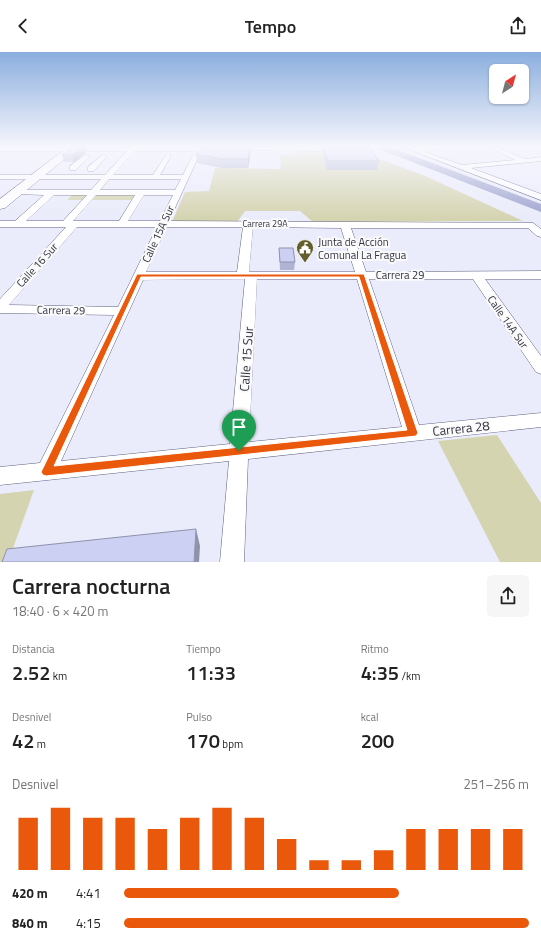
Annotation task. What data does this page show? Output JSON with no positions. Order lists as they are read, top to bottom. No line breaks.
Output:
{"streets":{"street":["Carrera 29A","Calle 15A Sur","Calle 16 Sur","Carrera 29","Calle 14A Sur","Calle 15 Sur","Carrera 28"]},"crossings":[["Carrera 29A","Calle 15A Sur"],["Carrera 29A","Calle 16 Sur"],["Carrera 29A","Calle 15 Sur"],["Calle 15A Sur","Carrera 29"],["Calle 15A Sur","Carrera 28"],["Calle 16 Sur","Carrera 29"],["Carrera 29","Calle 14A Sur"],["Carrera 29","Calle 15 Sur"],["Calle 15 Sur","Carrera 28"]],"places":{"public building":["Junta de Acción Comunal La Fragua"]},"north":"top right","page":{"header":"Tempo","heading":["Carrera nocturna","18:40 · 6 × 420 m"],"stats":[["Distancia","2.52 km"],["Tiempo","11:33"],["Ritmo","4:35 /km"],["Desnivel","42 m"],["Pulso","170 bpm"],["kcal","200"]],"chart":["Desnivel","251–256 m"],"list":[{"name":"420 m","note":"4:41"},{"name":"840 m","note":"4:15"}]}}
